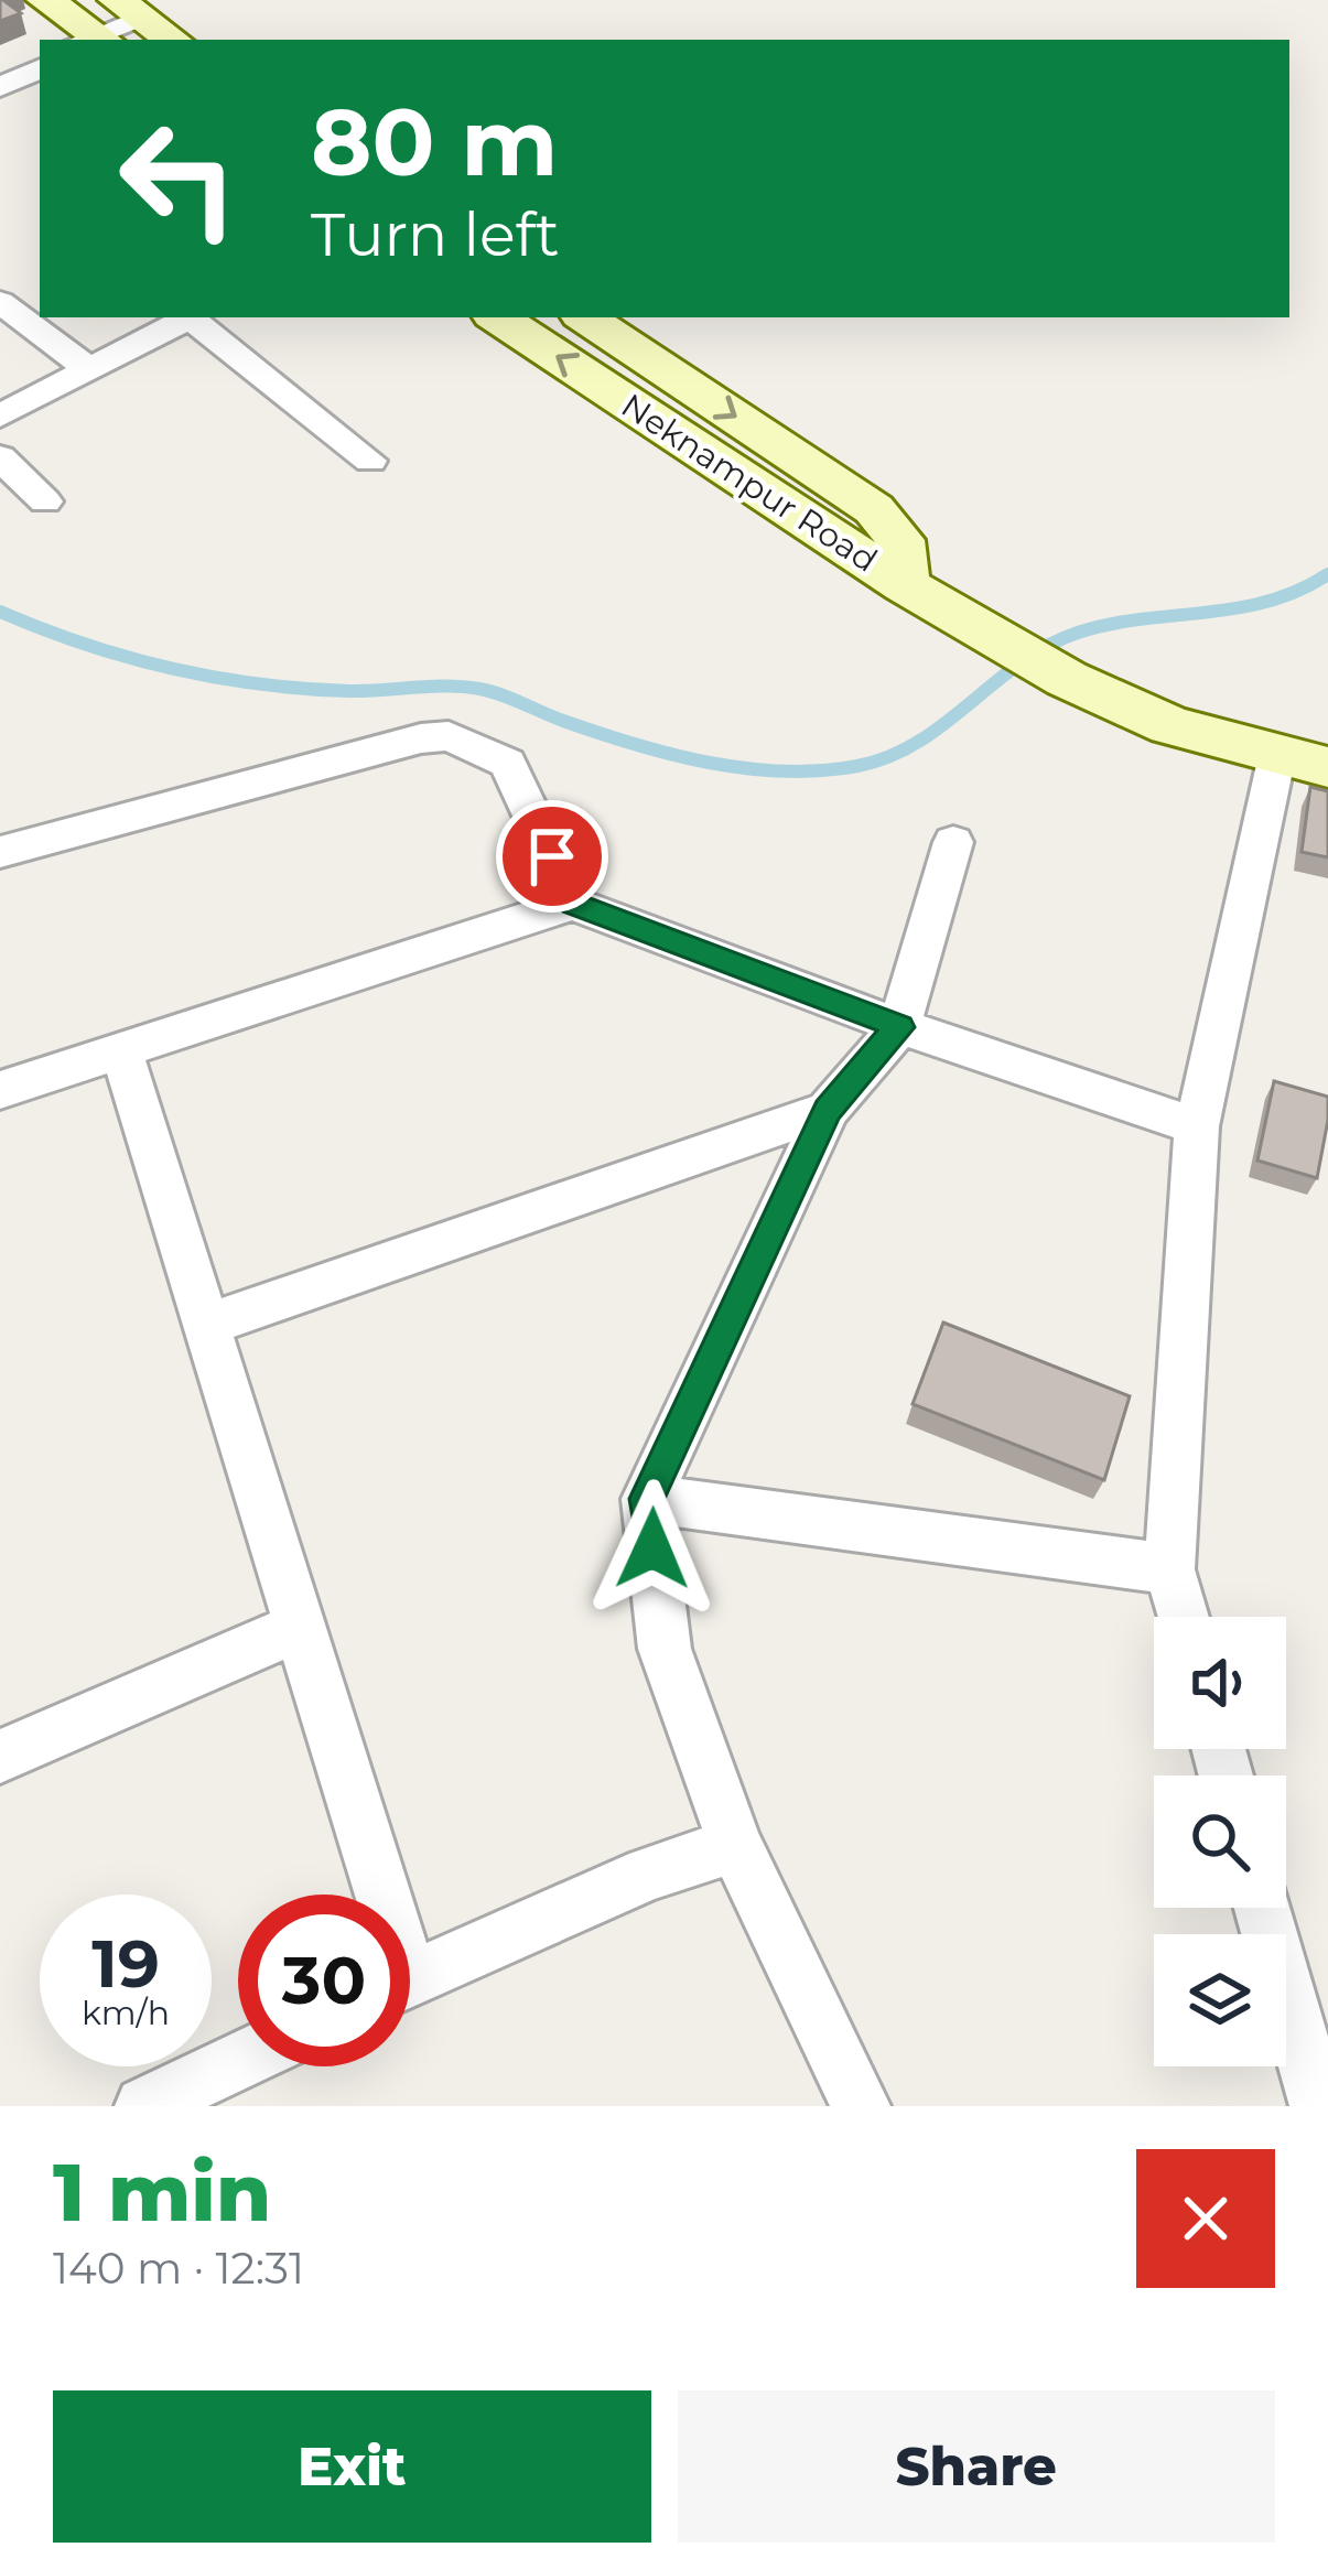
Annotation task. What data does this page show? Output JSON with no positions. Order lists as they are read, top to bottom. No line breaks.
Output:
{"streets":{"street":["Neknampur Road"]},"page":{"turn":["80 m","Turn left"],"speed":"19 km/h","limit":"30","heading":["1 min","140 m · 12:31"],"buttons":["Exit","Share"]}}
